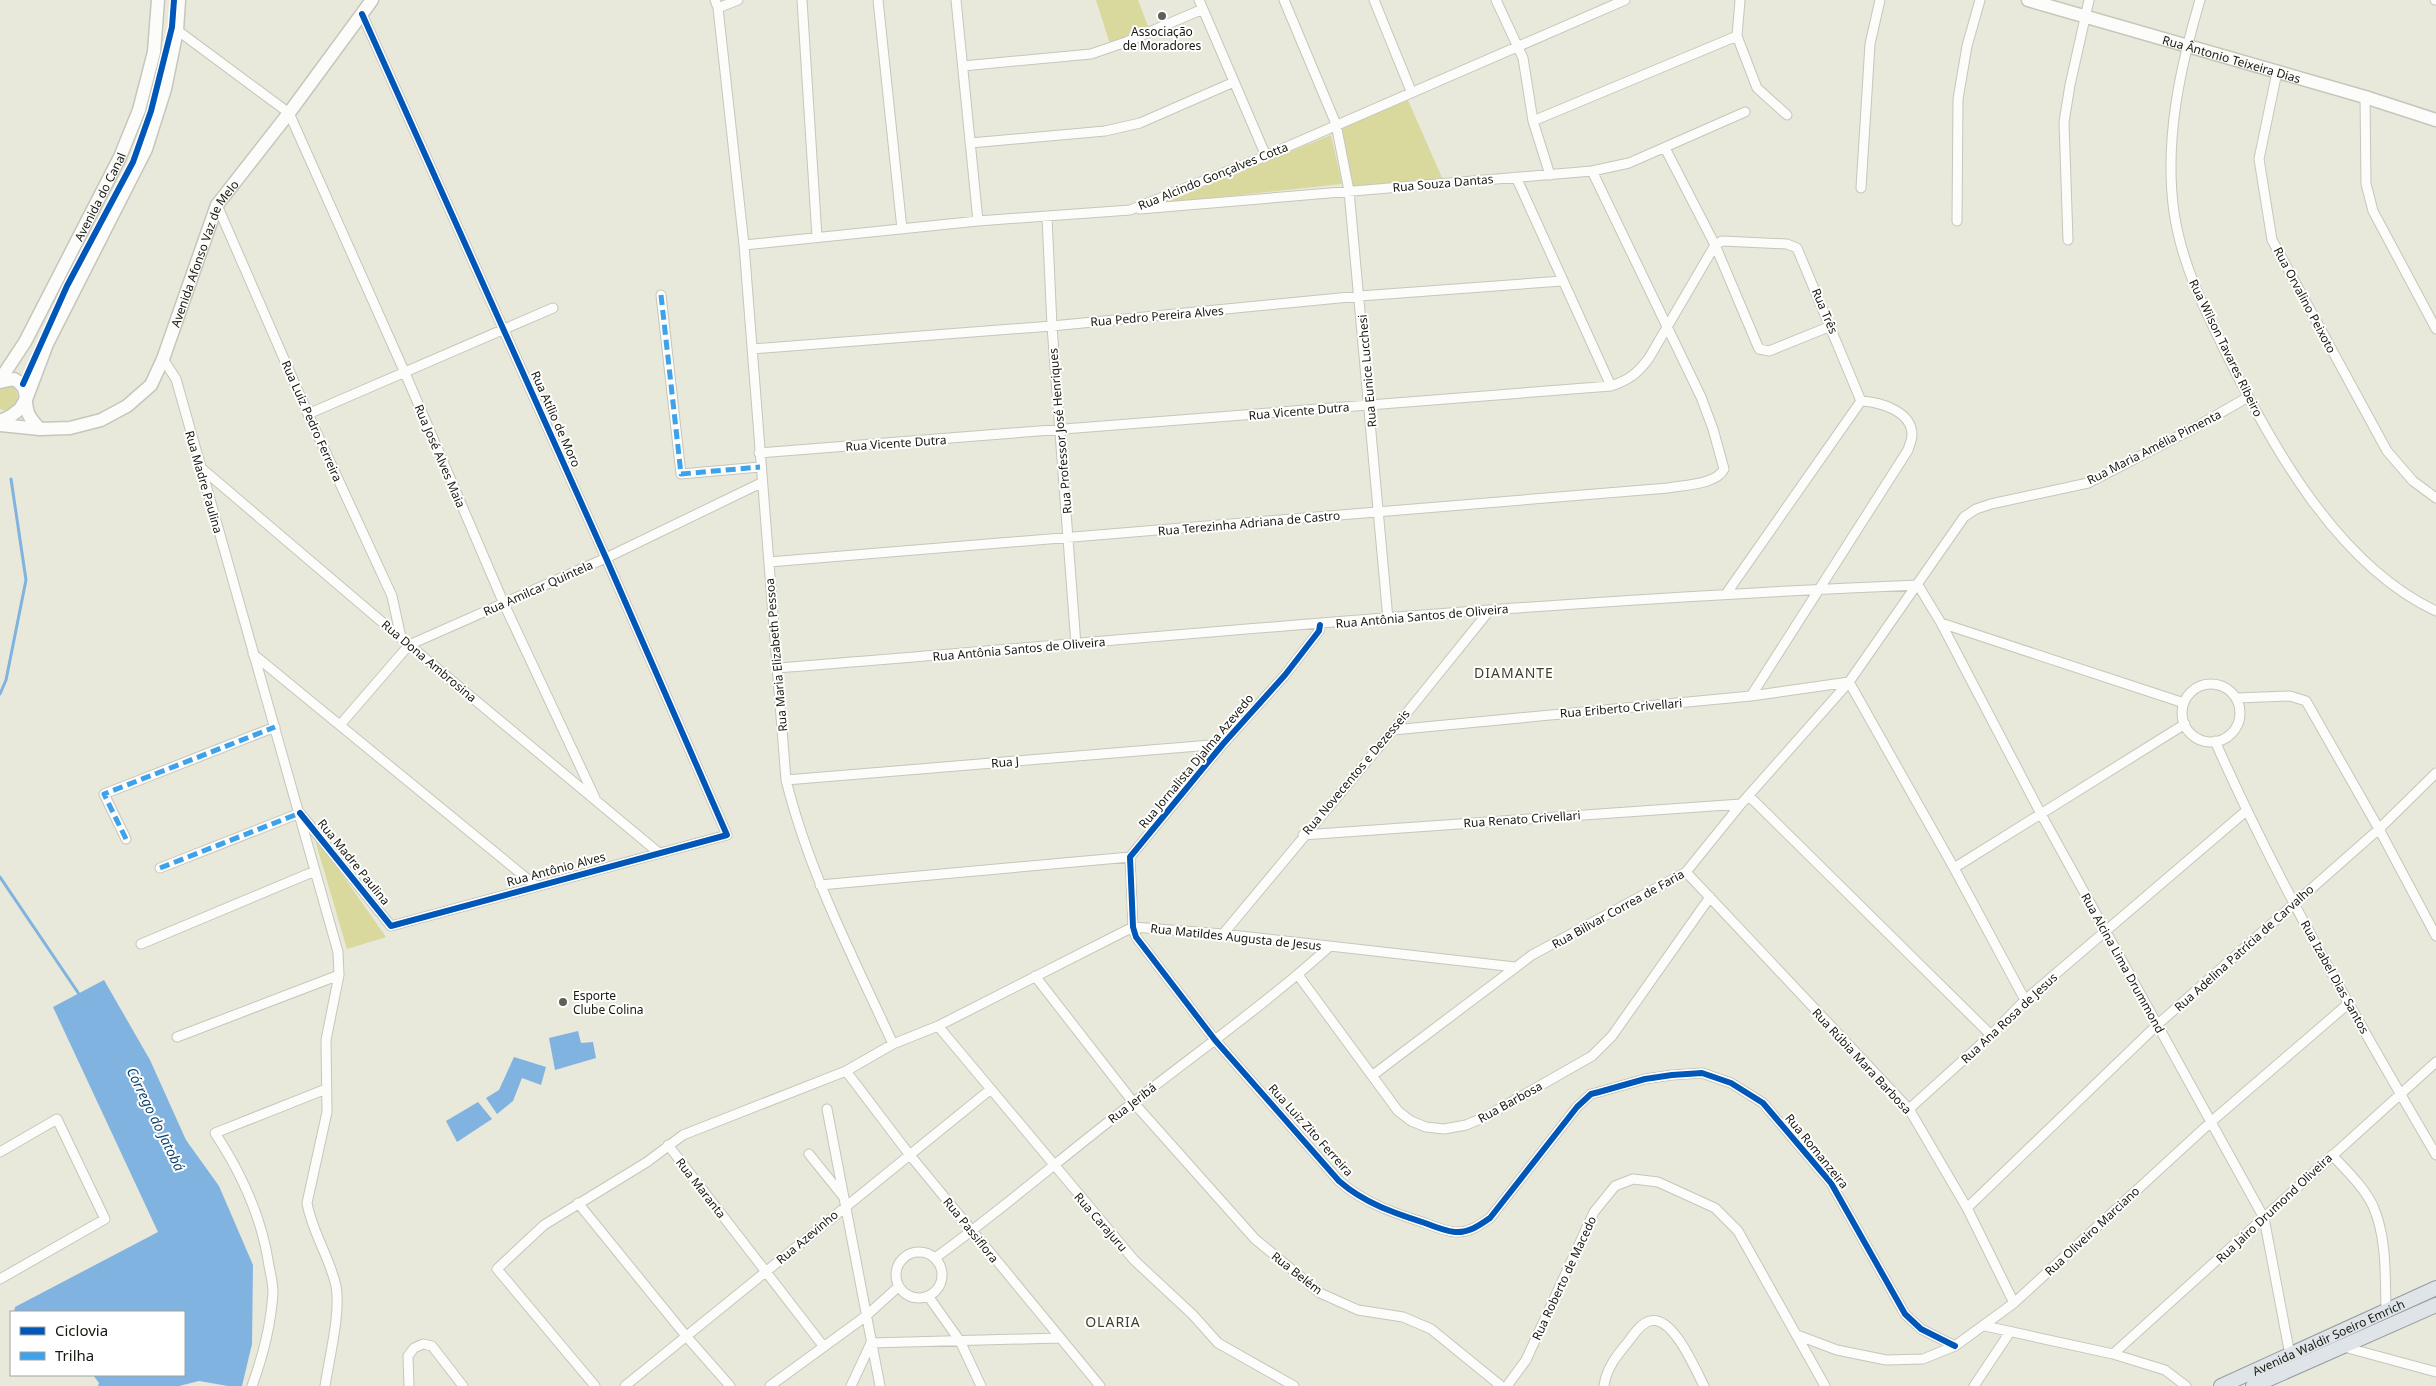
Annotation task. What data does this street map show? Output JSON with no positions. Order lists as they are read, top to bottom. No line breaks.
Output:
{"streets":{"main road":["Rua Ântonio Teixeira Dias","Avenida do Canal","Avenida Afonso Vaz de Melo","Avenida Waldir Soeiro Emrich"],"street":["Rua Alcindo Gonçalves Cotta","Rua Souza Dantas","Rua Orvalino Peixoto","Rua Três","Rua Pedro Pereira Alves","Rua Wilson Tavares Ribeiro","Rua Eunice Lucchesi","Rua Vicente Dutra","Rua Atílio de Moro","Rua Luiz Pedro Ferreira","Rua Professor José Henriques","Rua Maria Amélia Pimenta","Rua José Alves Maia","Rua Madre Paulina","Rua Terezinha Adriana de Castro","Rua Amilcar Quintela","Rua Antônia Santos de Oliveira","Rua Maria Elizabeth Pessoa","Rua Dona Ambrosina","Rua Eriberto Crivellari","Rua Jornalista Djalma Azevedo","Rua J","Rua Novecentos e Dezesseis","Rua Renato Crivellari","Rua Antônio Alves","Rua Bilivar Correa de Faria","Rua Matildes Augusta de Jesus","Rua Adelina Patrícia de Carvalho","Rua Alcina Lima Drummond","Rua Izabel Dias Santos","Rua Ana Rosa de Jesus","Rua Rúbia Mara Barbosa","Rua Barbosa","Rua Jeribá","Rua Luiz Zito Ferreira","Rua Romanzeira","Rua Maranta","Rua Jairo Drumond Oliveira","Rua Carajuru","Rua Passiflora","Rua Oliveiro Marciano","Rua Azevinho","Rua Belém","Rua Roberto de Macedo"]},"crossings":[["Rua Ântonio Teixeira Dias","Rua Orvalino Peixoto"],["Rua Ântonio Teixeira Dias","Rua Wilson Tavares Ribeiro"],["Rua Alcindo Gonçalves Cotta","Rua Souza Dantas"],["Rua Alcindo Gonçalves Cotta","Rua Eunice Lucchesi"],["Rua Alcindo Gonçalves Cotta","Rua Professor José Henriques"],["Rua Alcindo Gonçalves Cotta","Rua Maria Elizabeth Pessoa"],["Rua Souza Dantas","Rua Eunice Lucchesi"],["Avenida Afonso Vaz de Melo","Rua Atílio de Moro"],["Avenida Afonso Vaz de Melo","Rua Luiz Pedro Ferreira"],["Avenida Afonso Vaz de Melo","Rua José Alves Maia"],["Avenida Afonso Vaz de Melo","Rua Madre Paulina"],["Rua Pedro Pereira Alves","Rua Eunice Lucchesi"],["Rua Pedro Pereira Alves","Rua Professor José Henriques"],["Rua Pedro Pereira Alves","Rua Maria Elizabeth Pessoa"],["Rua Wilson Tavares Ribeiro","Rua Maria Amélia Pimenta"],["Rua Eunice Lucchesi","Rua Vicente Dutra"],["Rua Eunice Lucchesi","Rua Terezinha Adriana de Castro"],["Rua Eunice Lucchesi","Rua Antônia Santos de Oliveira"],["Rua Vicente Dutra","Rua Professor José Henriques"],["Rua Vicente Dutra","Rua Maria Elizabeth Pessoa"],["Rua Atílio de Moro","Rua Amilcar Quintela"],["Rua Atílio de Moro","Rua Antônio Alves"],["Rua Luiz Pedro Ferreira","Rua Dona Ambrosina"],["Rua Professor José Henriques","Rua Terezinha Adriana de Castro"],["Rua Professor José Henriques","Rua Antônia Santos de Oliveira"],["Rua Maria Amélia Pimenta","Rua Antônia Santos de Oliveira"],["Rua Maria Amélia Pimenta","Rua Bilivar Correa de Faria"],["Rua Maria Amélia Pimenta","Rua Alcina Lima Drummond"],["Rua José Alves Maia","Rua Amilcar Quintela"],["Rua José Alves Maia","Rua Dona Ambrosina"],["Rua Madre Paulina","Rua Dona Ambrosina"],["Rua Madre Paulina","Rua Antônio Alves"],["Rua Terezinha Adriana de Castro","Rua Maria Elizabeth Pessoa"],["Rua Amilcar Quintela","Rua Maria Elizabeth Pessoa"],["Rua Amilcar Quintela","Rua Dona Ambrosina"],["Rua Antônia Santos de Oliveira","Rua Maria Elizabeth Pessoa"],["Rua Antônia Santos de Oliveira","Rua Jornalista Djalma Azevedo"],["Rua Antônia Santos de Oliveira","Rua Novecentos e Dezesseis"],["Rua Antônia Santos de Oliveira","Rua Bilivar Correa de Faria"],["Rua Antônia Santos de Oliveira","Rua Alcina Lima Drummond"],["Rua Maria Elizabeth Pessoa","Rua J"],["Rua Maria Elizabeth Pessoa","Rua Matildes Augusta de Jesus"],["Rua Dona Ambrosina","Rua Antônio Alves"],["Rua Eriberto Crivellari","Rua Novecentos e Dezesseis"],["Rua Eriberto Crivellari","Rua Bilivar Correa de Faria"],["Rua Jornalista Djalma Azevedo","Rua J"],["Rua Novecentos e Dezesseis","Rua Renato Crivellari"],["Rua Novecentos e Dezesseis","Rua Matildes Augusta de Jesus"],["Rua Renato Crivellari","Rua Bilivar Correa de Faria"],["Rua Bilivar Correa de Faria","Rua Matildes Augusta de Jesus"],["Rua Bilivar Correa de Faria","Rua Alcina Lima Drummond"],["Rua Bilivar Correa de Faria","Rua Rúbia Mara Barbosa"],["Rua Bilivar Correa de Faria","Rua Barbosa"],["Rua Matildes Augusta de Jesus","Rua Jeribá"],["Rua Matildes Augusta de Jesus","Rua Luiz Zito Ferreira"],["Rua Matildes Augusta de Jesus","Rua Maranta"],["Rua Matildes Augusta de Jesus","Rua Carajuru"],["Rua Matildes Augusta de Jesus","Rua Passiflora"],["Rua Matildes Augusta de Jesus","Rua Belém"],["Rua Adelina Patrícia de Carvalho","Rua Alcina Lima Drummond"],["Rua Adelina Patrícia de Carvalho","Rua Izabel Dias Santos"],["Rua Adelina Patrícia de Carvalho","Rua Rúbia Mara Barbosa"],["Rua Alcina Lima Drummond","Rua Ana Rosa de Jesus"],["Rua Alcina Lima Drummond","Rua Jairo Drumond Oliveira"],["Rua Alcina Lima Drummond","Rua Oliveiro Marciano"],["Rua Alcina Lima Drummond","Avenida Waldir Soeiro Emrich"],["Rua Izabel Dias Santos","Rua Ana Rosa de Jesus"],["Rua Izabel Dias Santos","Rua Jairo Drumond Oliveira"],["Rua Izabel Dias Santos","Rua Oliveiro Marciano"],["Rua Ana Rosa de Jesus","Rua Rúbia Mara Barbosa"],["Rua Rúbia Mara Barbosa","Rua Barbosa"],["Rua Rúbia Mara Barbosa","Rua Oliveiro Marciano"],["Rua Barbosa","Rua Jeribá"],["Rua Jeribá","Rua Luiz Zito Ferreira"],["Rua Jeribá","Rua Carajuru"],["Rua Jeribá","Rua Passiflora"],["Rua Jeribá","Rua Belém"],["Rua Luiz Zito Ferreira","Rua Romanzeira"],["Rua Romanzeira","Rua Oliveiro Marciano"],["Rua Maranta","Rua Azevinho"],["Rua Carajuru","Rua Azevinho"],["Rua Passiflora","Rua Azevinho"],["Rua Oliveiro Marciano","Rua Roberto de Macedo"]],"districts":["DIAMANTE","OLARIA"],"water":["Córrego do Jatobá"],"places":["Associação de Moradores","Esporte Clube Colina"],"legend":["Ciclovia","Trilha"]}
